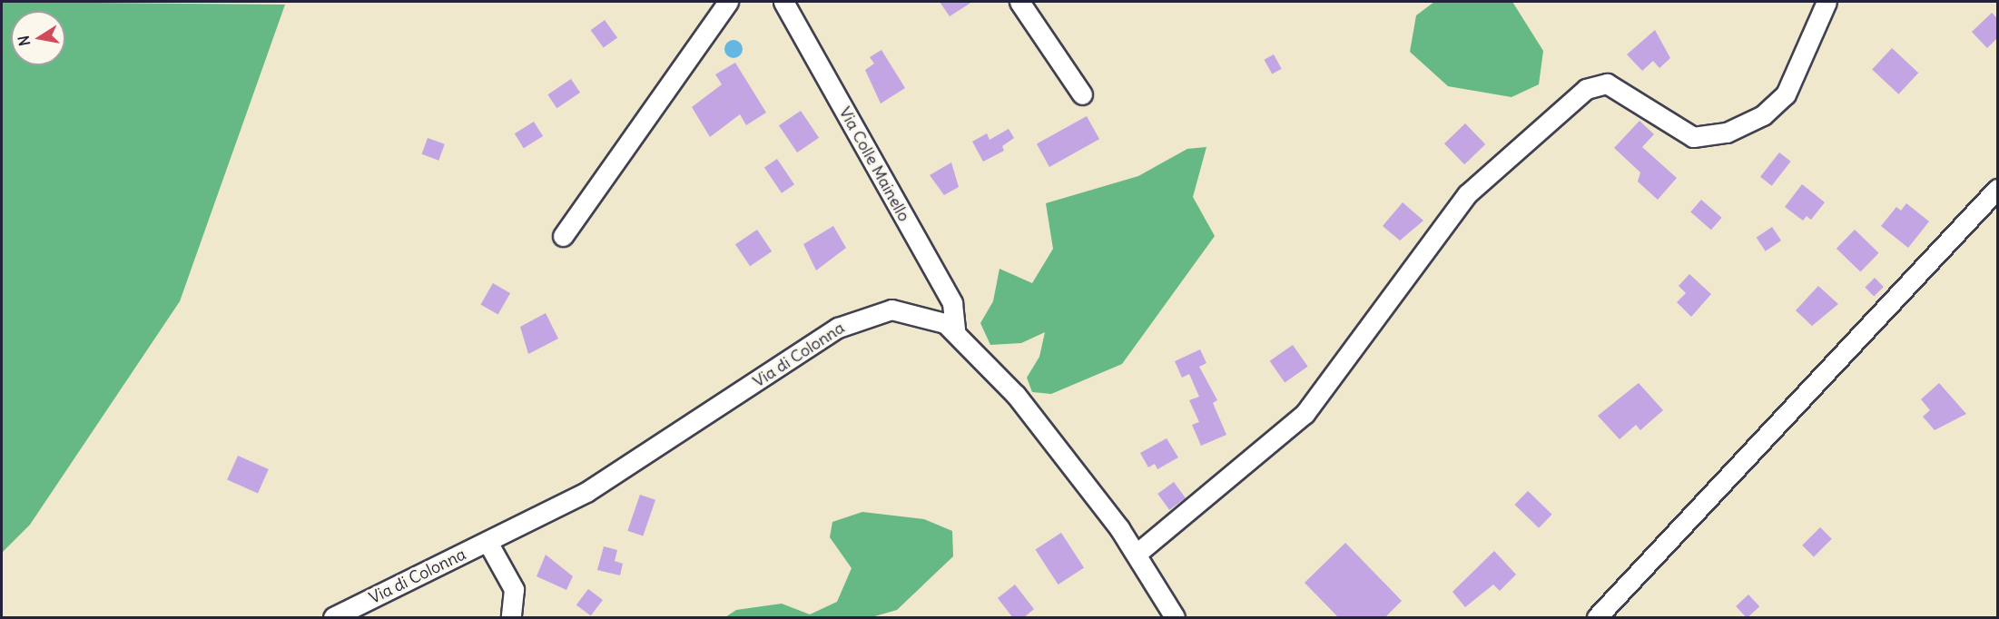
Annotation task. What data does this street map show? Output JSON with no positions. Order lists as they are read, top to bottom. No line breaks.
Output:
{"streets":{"street":["Via Colle Mainello","Via di Colonna"]},"crossings":[["Via Colle Mainello","Via di Colonna"]],"north":"left"}
